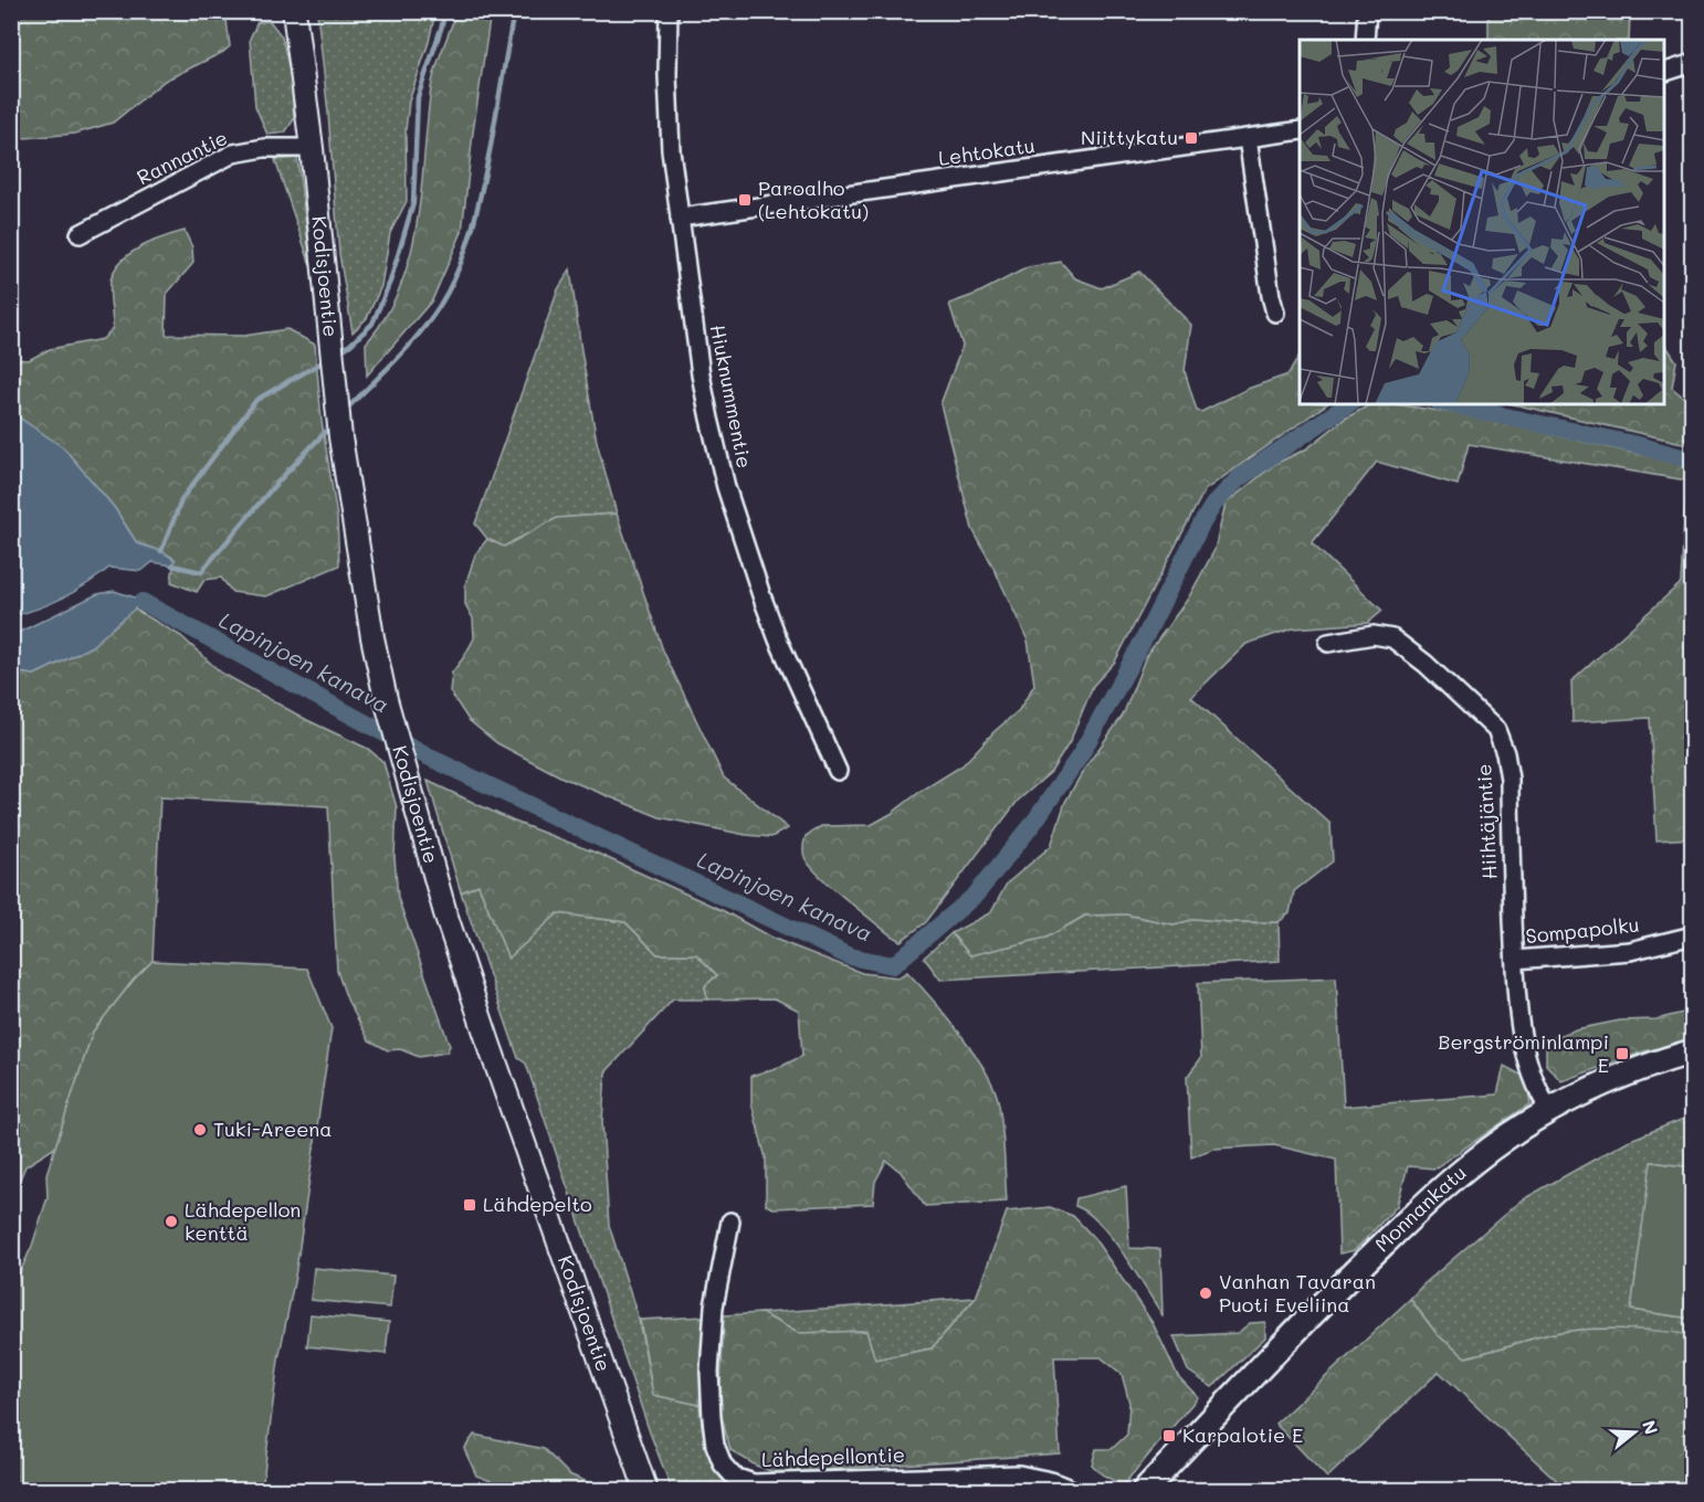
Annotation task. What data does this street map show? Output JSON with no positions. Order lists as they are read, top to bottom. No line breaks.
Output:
{"streets":{"main road":["Monnankatu"],"street":["Lehtokatu","Rannantie","Kodisjoentie","Hiuknummentie","Hiihtäjäntie","Sompapolku","Lähdepellontie"]},"crossings":[["Lehtokatu","Hiuknummentie"],["Rannantie","Kodisjoentie"],["Hiihtäjäntie","Sompapolku"],["Hiihtäjäntie","Monnankatu"]],"water":["Lapinjoen kanava"],"places":{"transit":["Niittykatu","Paroalho (Lehtokatu)","Bergströminlampi E","Lähdepelto","Karpalotie E"],"other":["Tuki-Areena","Lähdepellon kenttä","Vanhan Tavaran Puoti Eveliina"]},"north":"right"}
